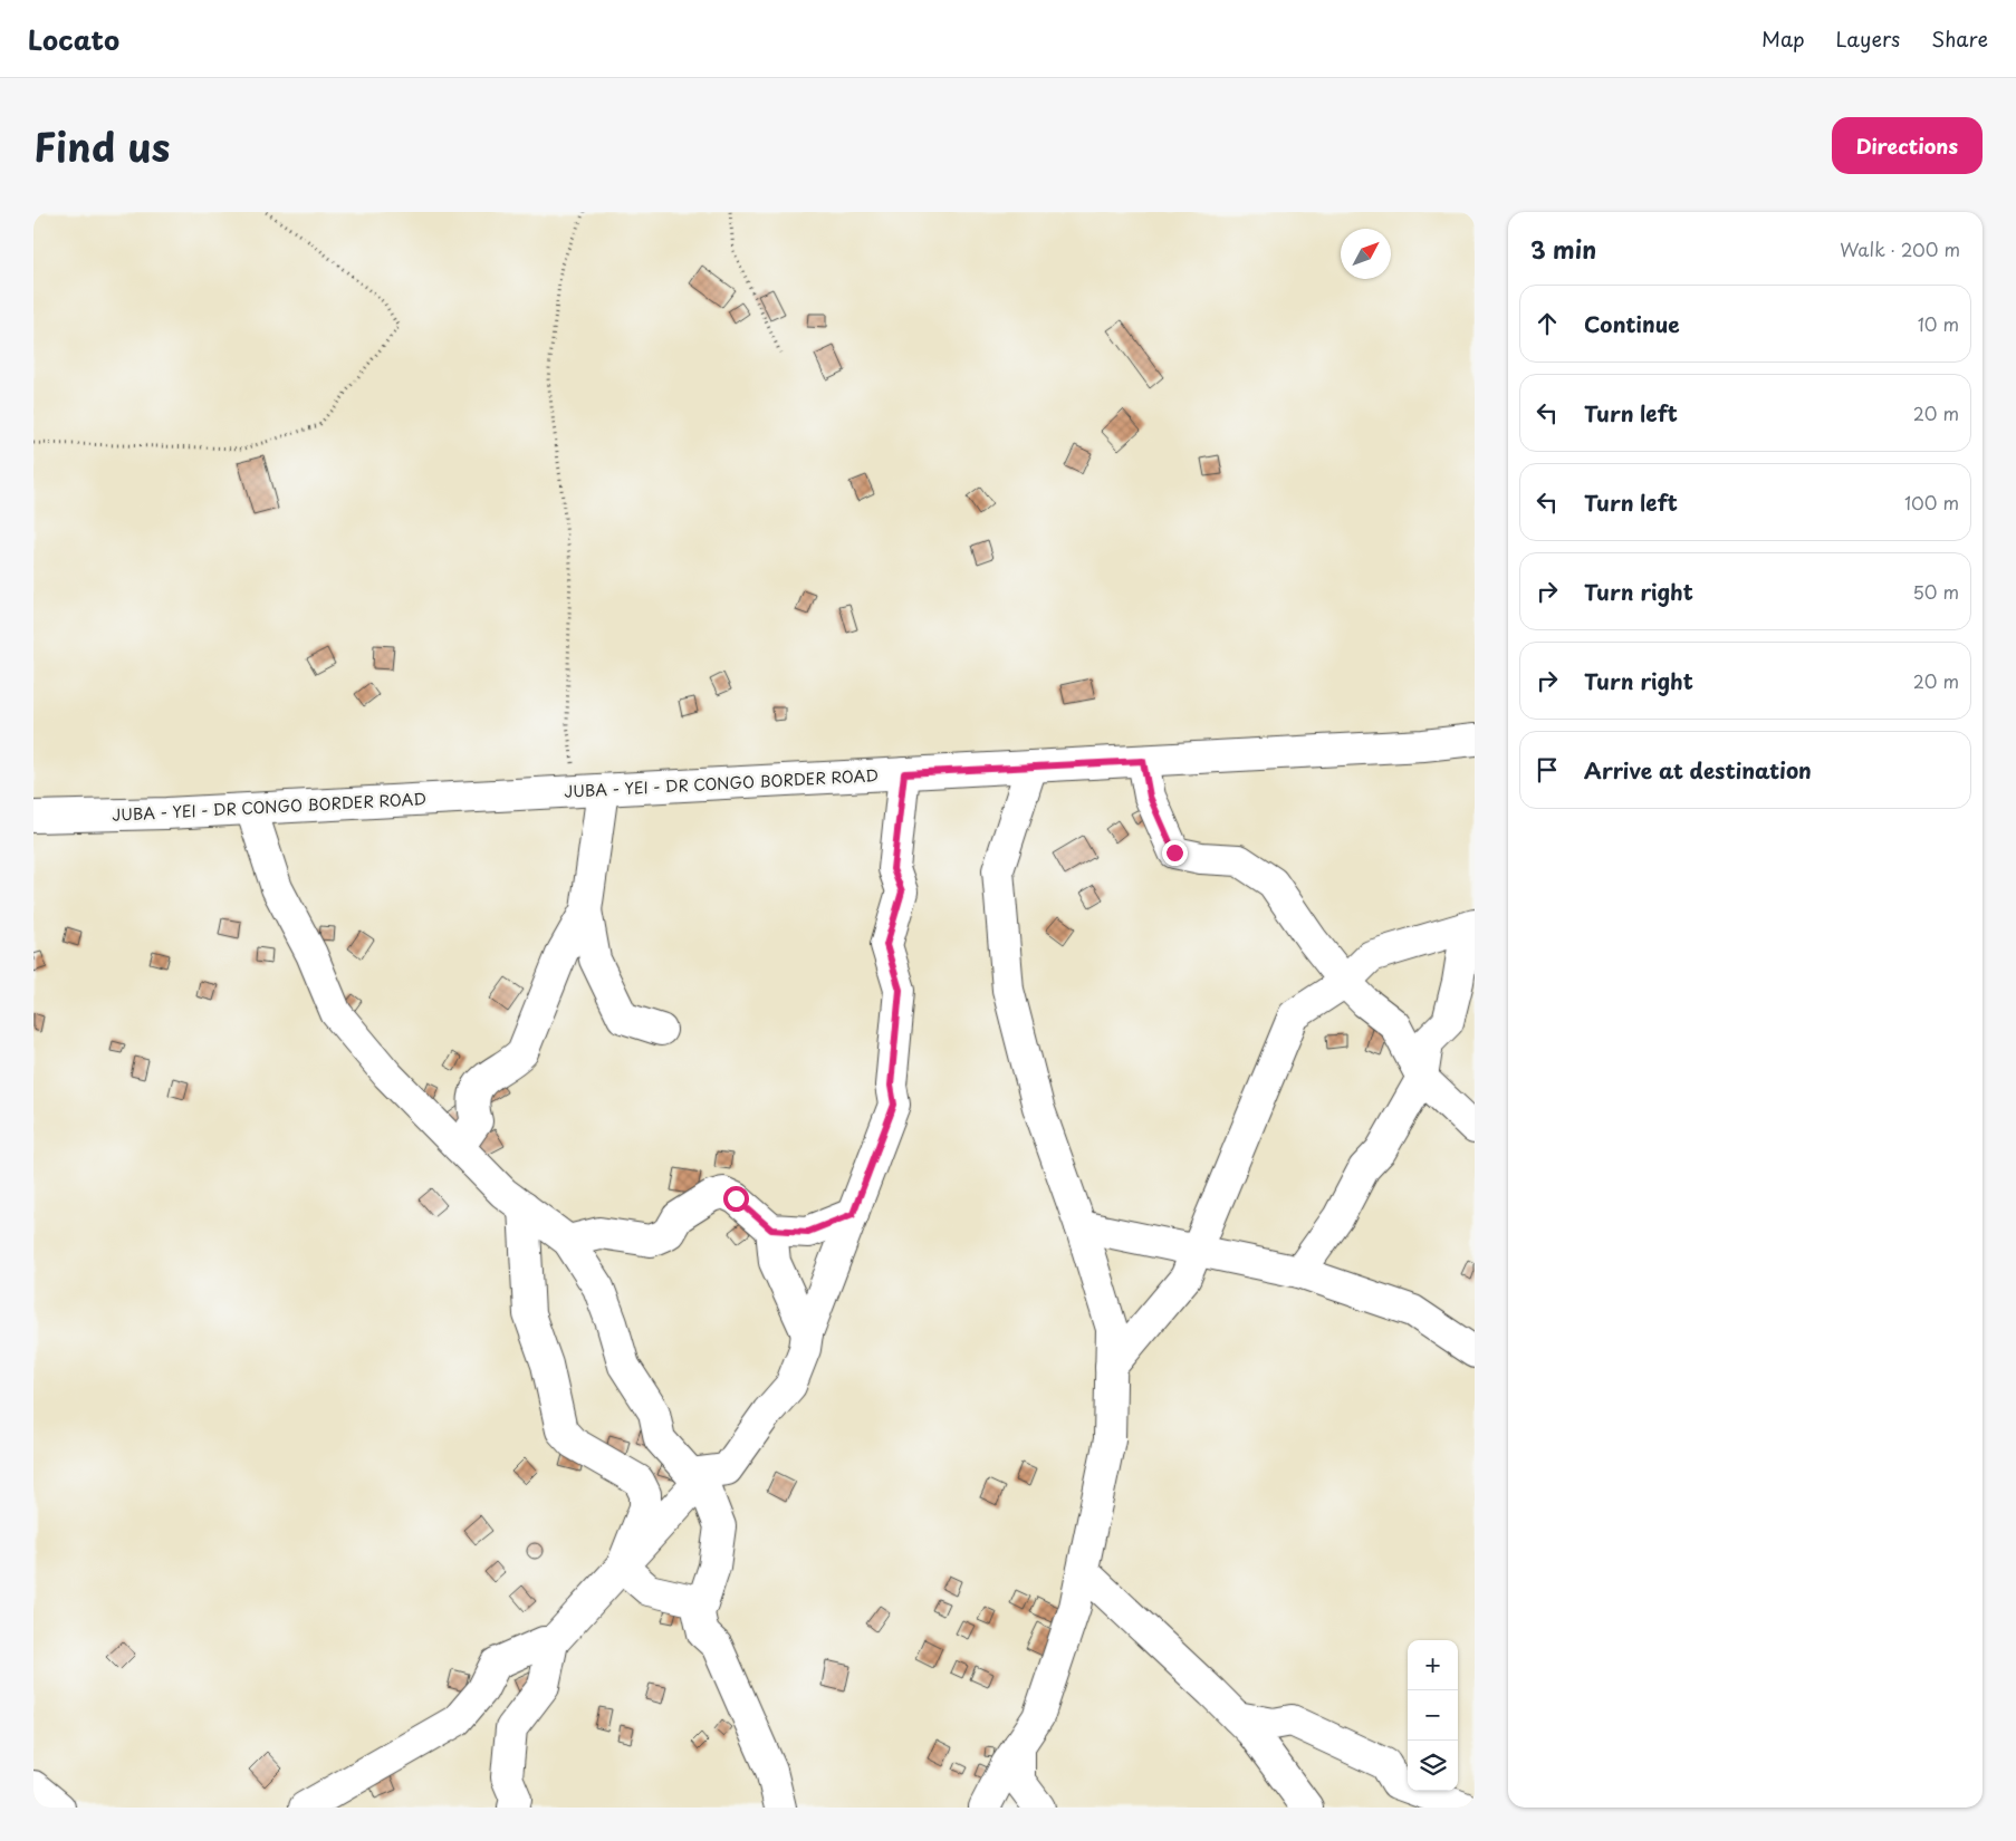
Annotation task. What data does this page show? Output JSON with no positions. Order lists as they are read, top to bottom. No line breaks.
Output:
{"streets":{"street":["JUBA - YEI - DR CONGO BORDER ROAD"]},"north":"top right","page":{"header":"Locato","nav":["Map","Layers","Share"],"title":"Find us","buttons":"Directions","heading":["3 min","Walk · 200 m"],"list":[["Continue","10 m"],["Turn left","20 m"],["Turn left","100 m"],["Turn right","50 m"],["Turn right","20 m"],"Arrive at destination"],"map_buttons":["+","−"]}}
